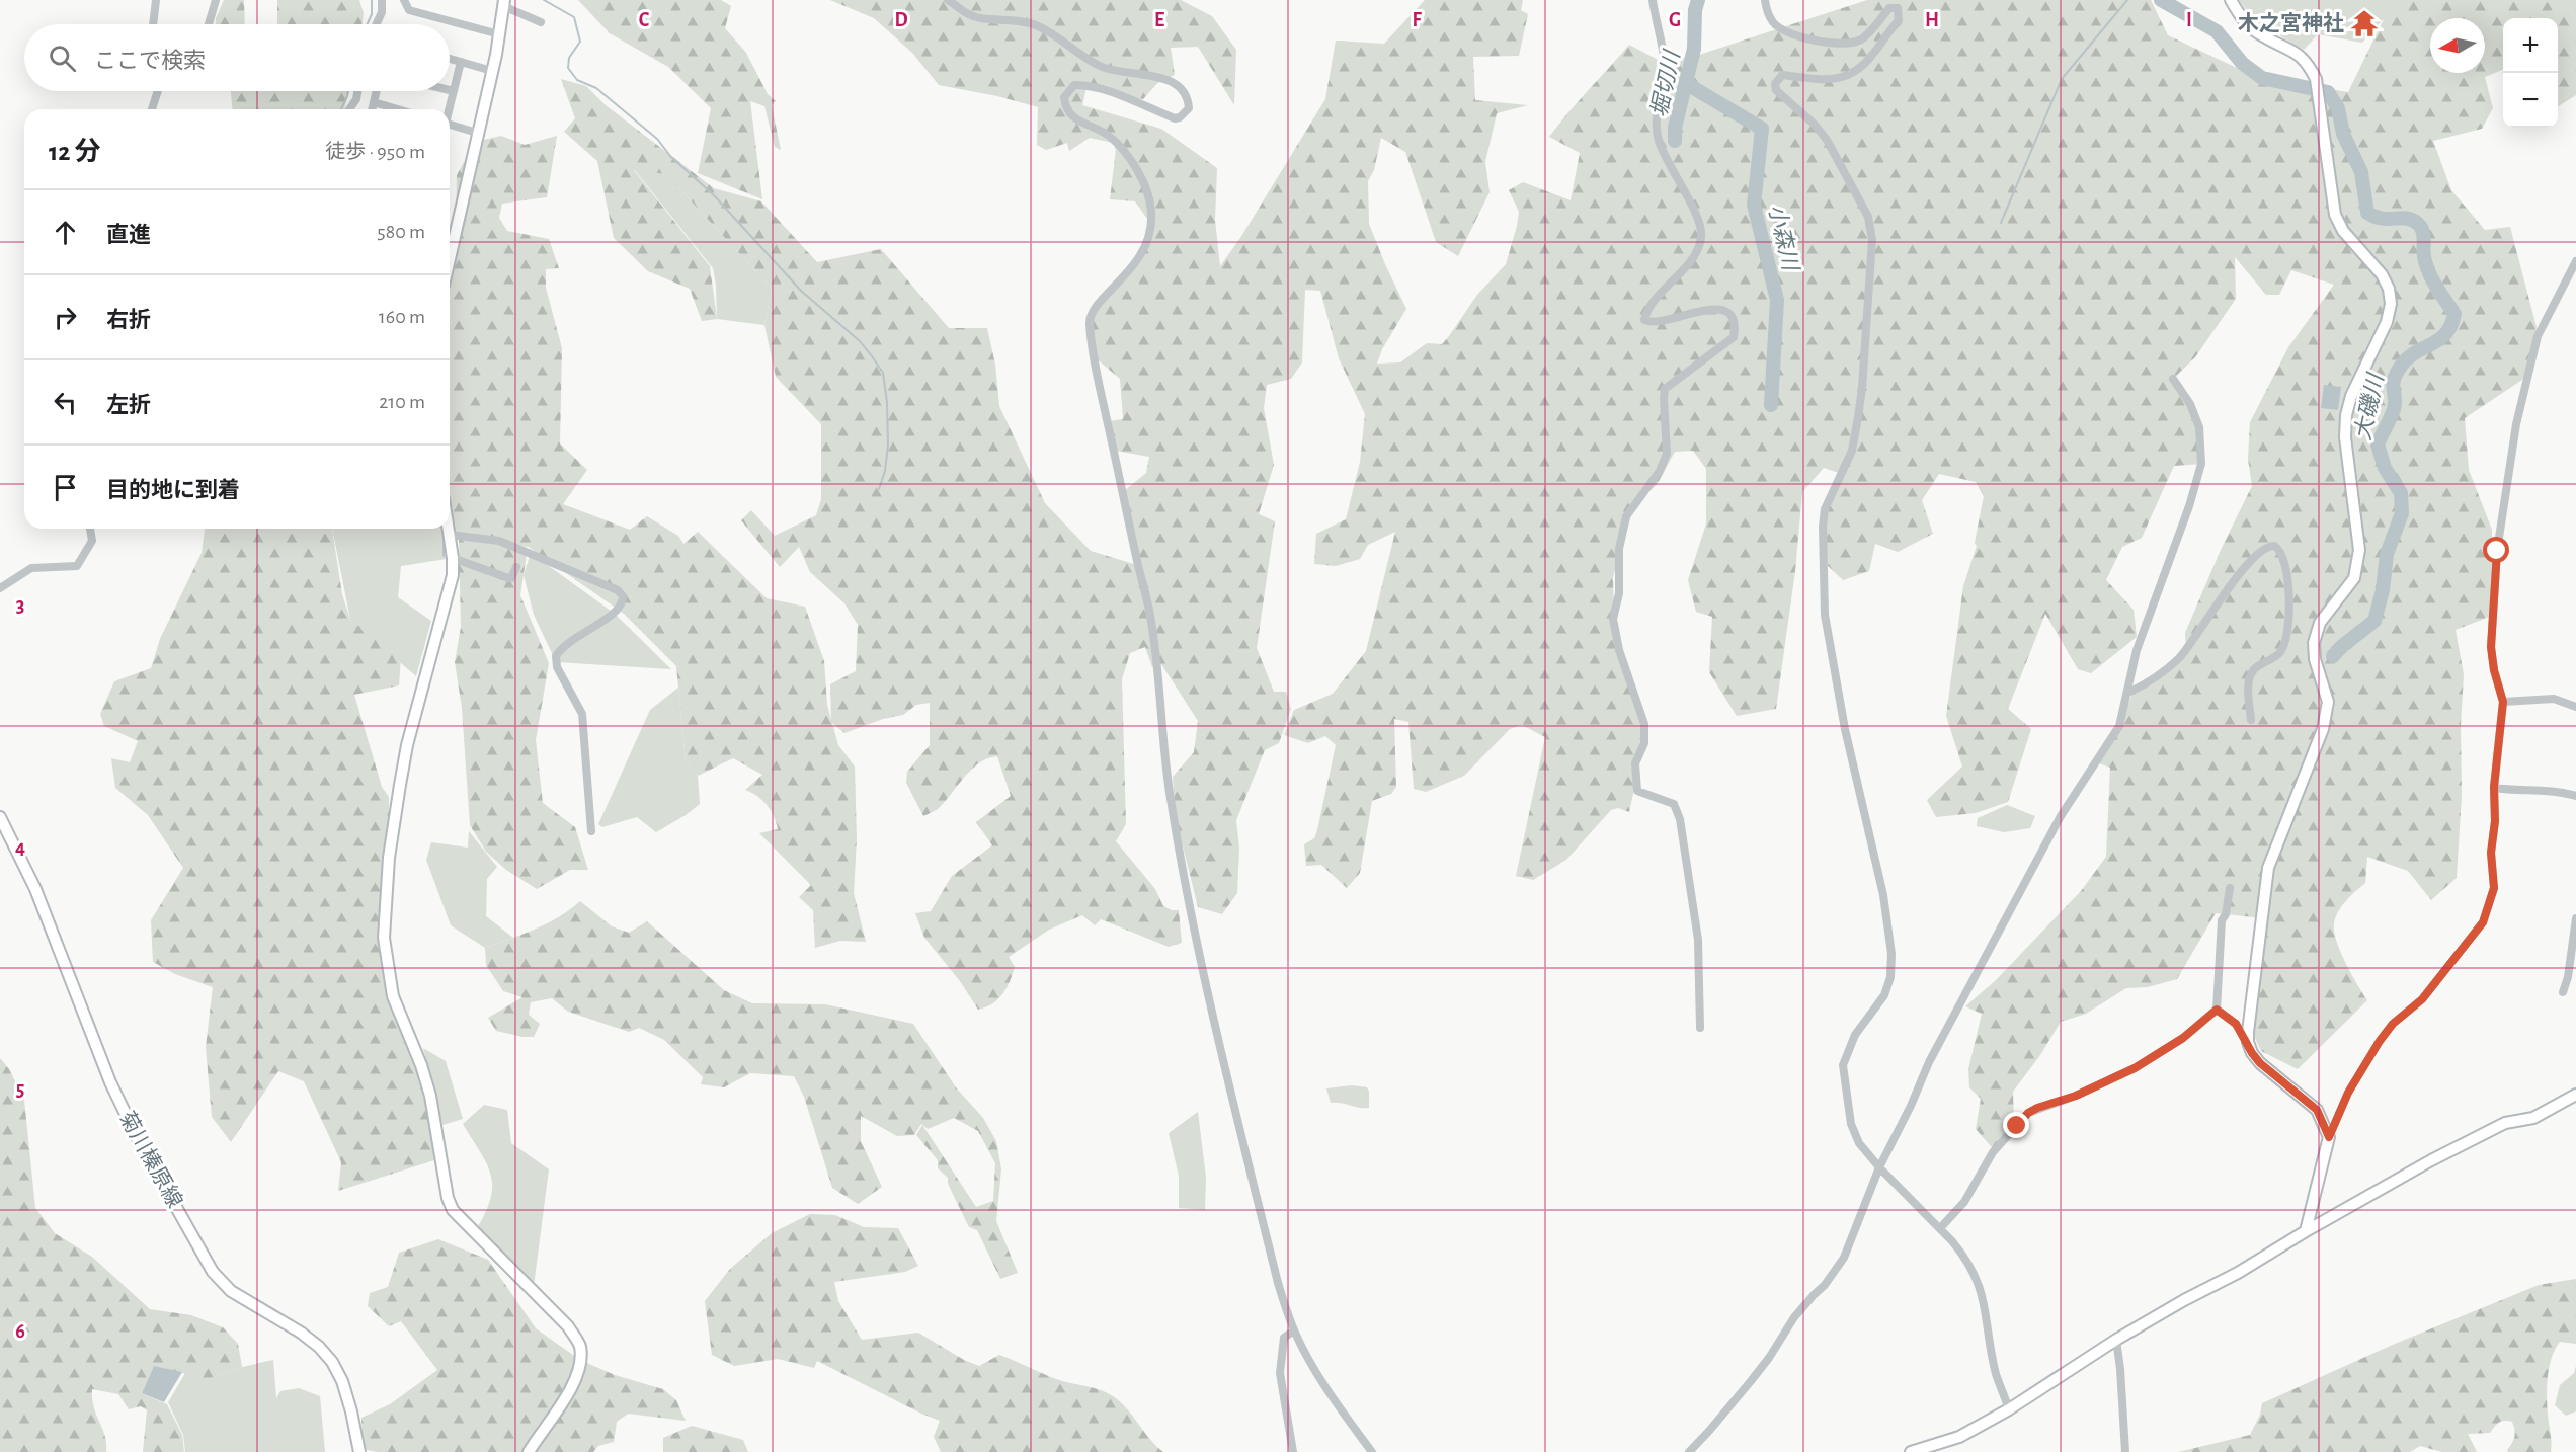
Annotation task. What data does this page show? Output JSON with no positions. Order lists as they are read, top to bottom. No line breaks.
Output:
{"streets":{"street":["菊川榛原線"]},"water":["堀切川","小森川","大磯川"],"places":{"temple":["木之宮神社"]},"north":"left","page":{"map_buttons":["+","−"],"search":"ここで検索","heading":["12 分","徒歩 · 950 m"],"list":[["直進","580 m"],["右折","160 m"],["左折","210 m"],"目的地に到着"]},"grid":{"columns":["C","D","E","F","G","H","I"],"rows":["3","4","5","6"]}}
